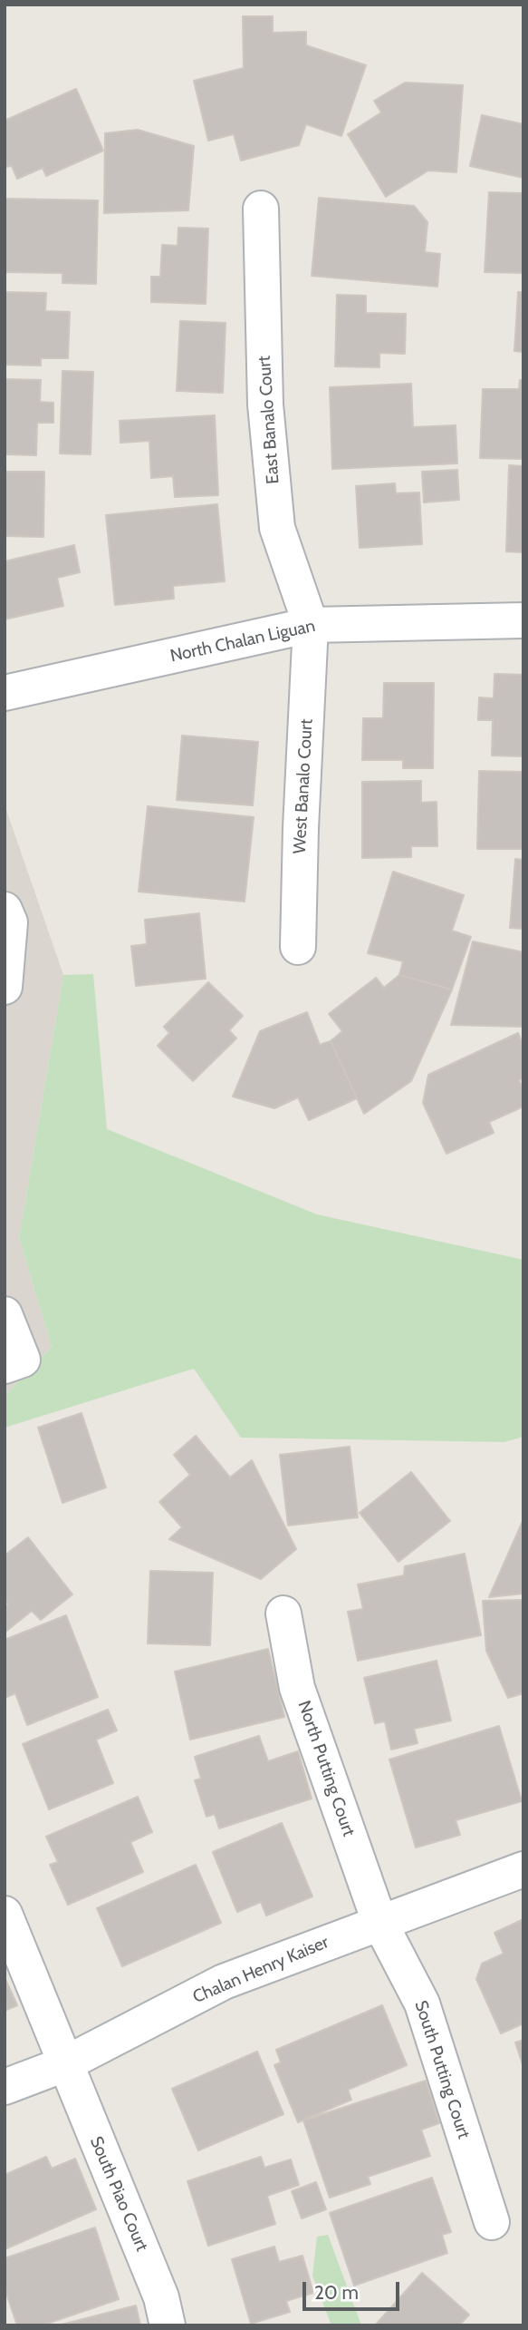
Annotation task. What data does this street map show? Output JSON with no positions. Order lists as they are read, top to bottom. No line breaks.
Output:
{"streets":{"street":["East Banalo Court","North Chalan Liguan","West Banalo Court","North Putting Court","Chalan Henry Kaiser","South Putting Court","South Piao Court"]},"crossings":[["East Banalo Court","North Chalan Liguan"],["East Banalo Court","West Banalo Court"],["North Chalan Liguan","West Banalo Court"],["North Putting Court","Chalan Henry Kaiser"],["North Putting Court","South Putting Court"],["Chalan Henry Kaiser","South Putting Court"],["Chalan Henry Kaiser","South Piao Court"]],"scale_bar":"20 m"}
